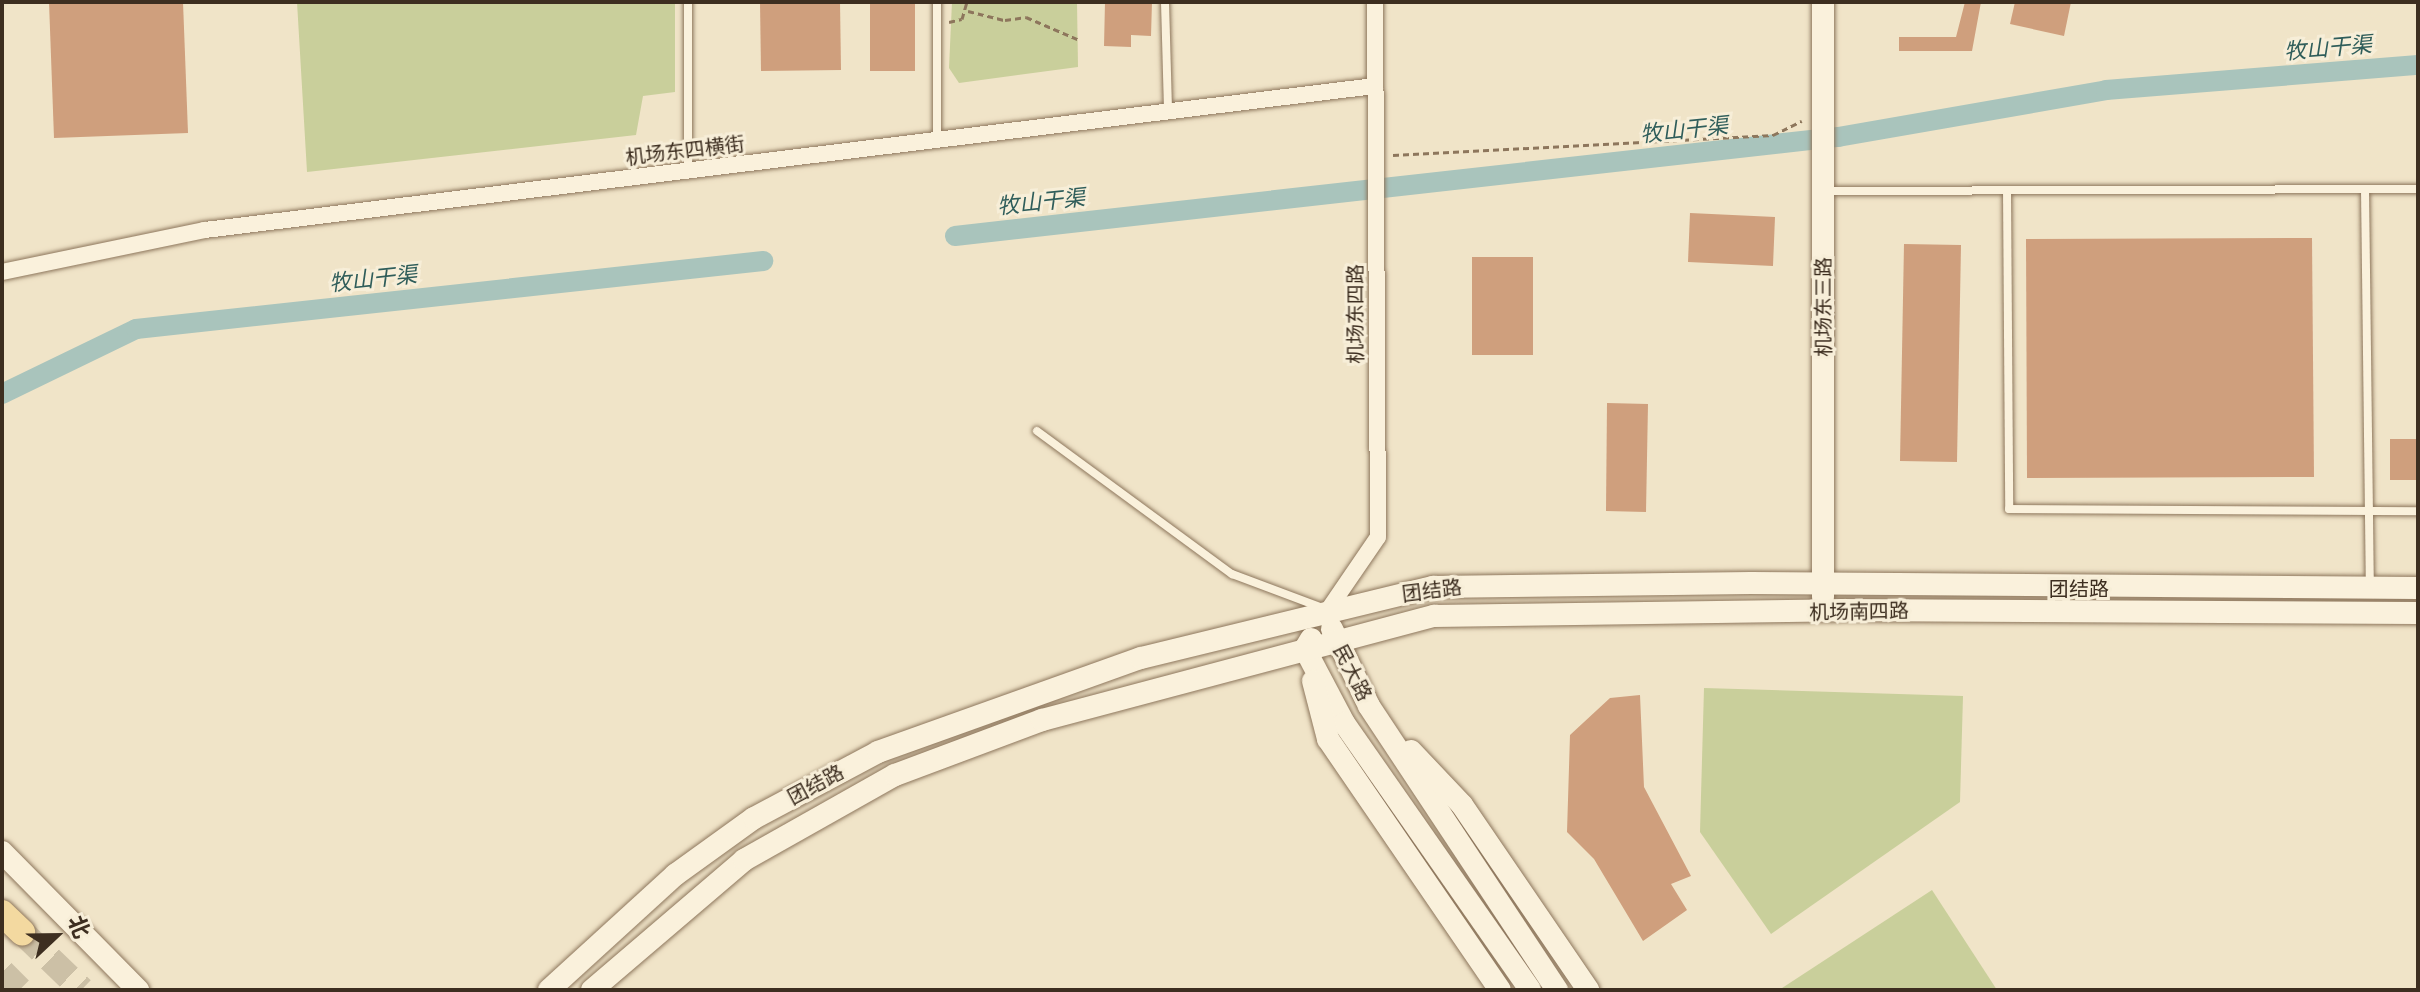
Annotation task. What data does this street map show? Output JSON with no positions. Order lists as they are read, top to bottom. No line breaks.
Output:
{"streets":{"main road":["机场东三路","团结路","机场南四路","民大路"],"street":["机场东四横街","机场东四路"]},"crossings":[["机场东四横街","机场东四路"],["机场东三路","团结路"],["机场东三路","机场南四路"],["机场东四路","团结路"],["机场东四路","民大路"],["团结路","机场南四路"],["团结路","民大路"],["机场南四路","民大路"]],"water":["牧山干渠"],"north":"right"}
